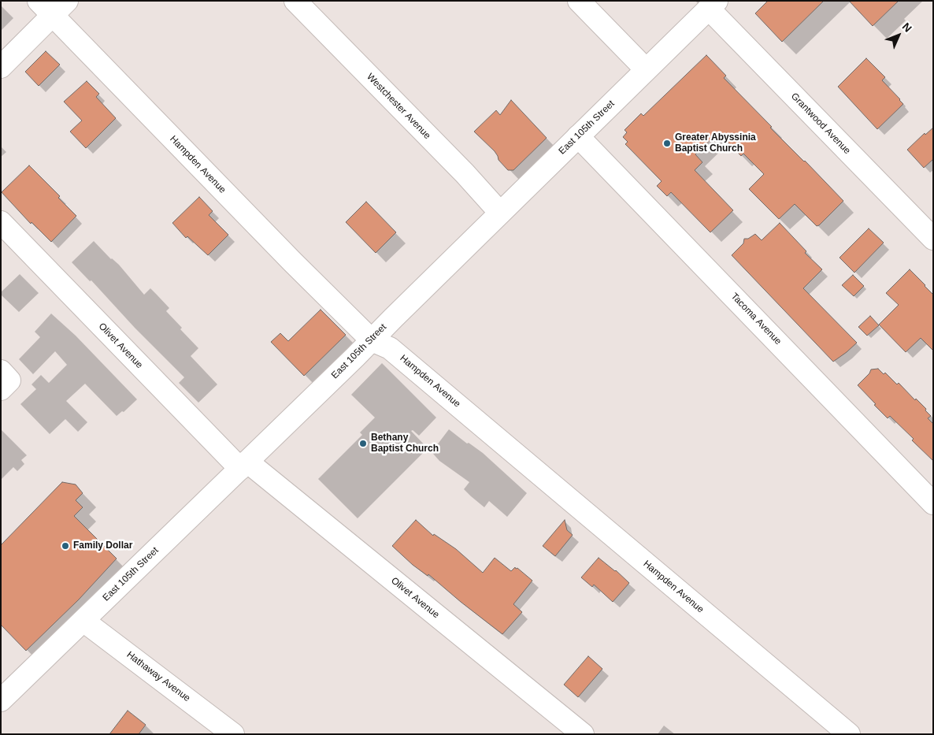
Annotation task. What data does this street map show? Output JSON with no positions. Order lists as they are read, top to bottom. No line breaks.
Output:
{"streets":{"street":["Westchester Avenue","Grantwood Avenue","East 105th Street","Hampden Avenue","Tacoma Avenue","Olivet Avenue","Hathaway Avenue"]},"crossings":[["Westchester Avenue","East 105th Street"],["Grantwood Avenue","East 105th Street"],["East 105th Street","Hampden Avenue"],["East 105th Street","Tacoma Avenue"],["East 105th Street","Olivet Avenue"],["East 105th Street","Hathaway Avenue"]],"places":["Greater Abyssinia Baptist Church","Bethany Baptist Church","Family Dollar"],"north":"top right"}
